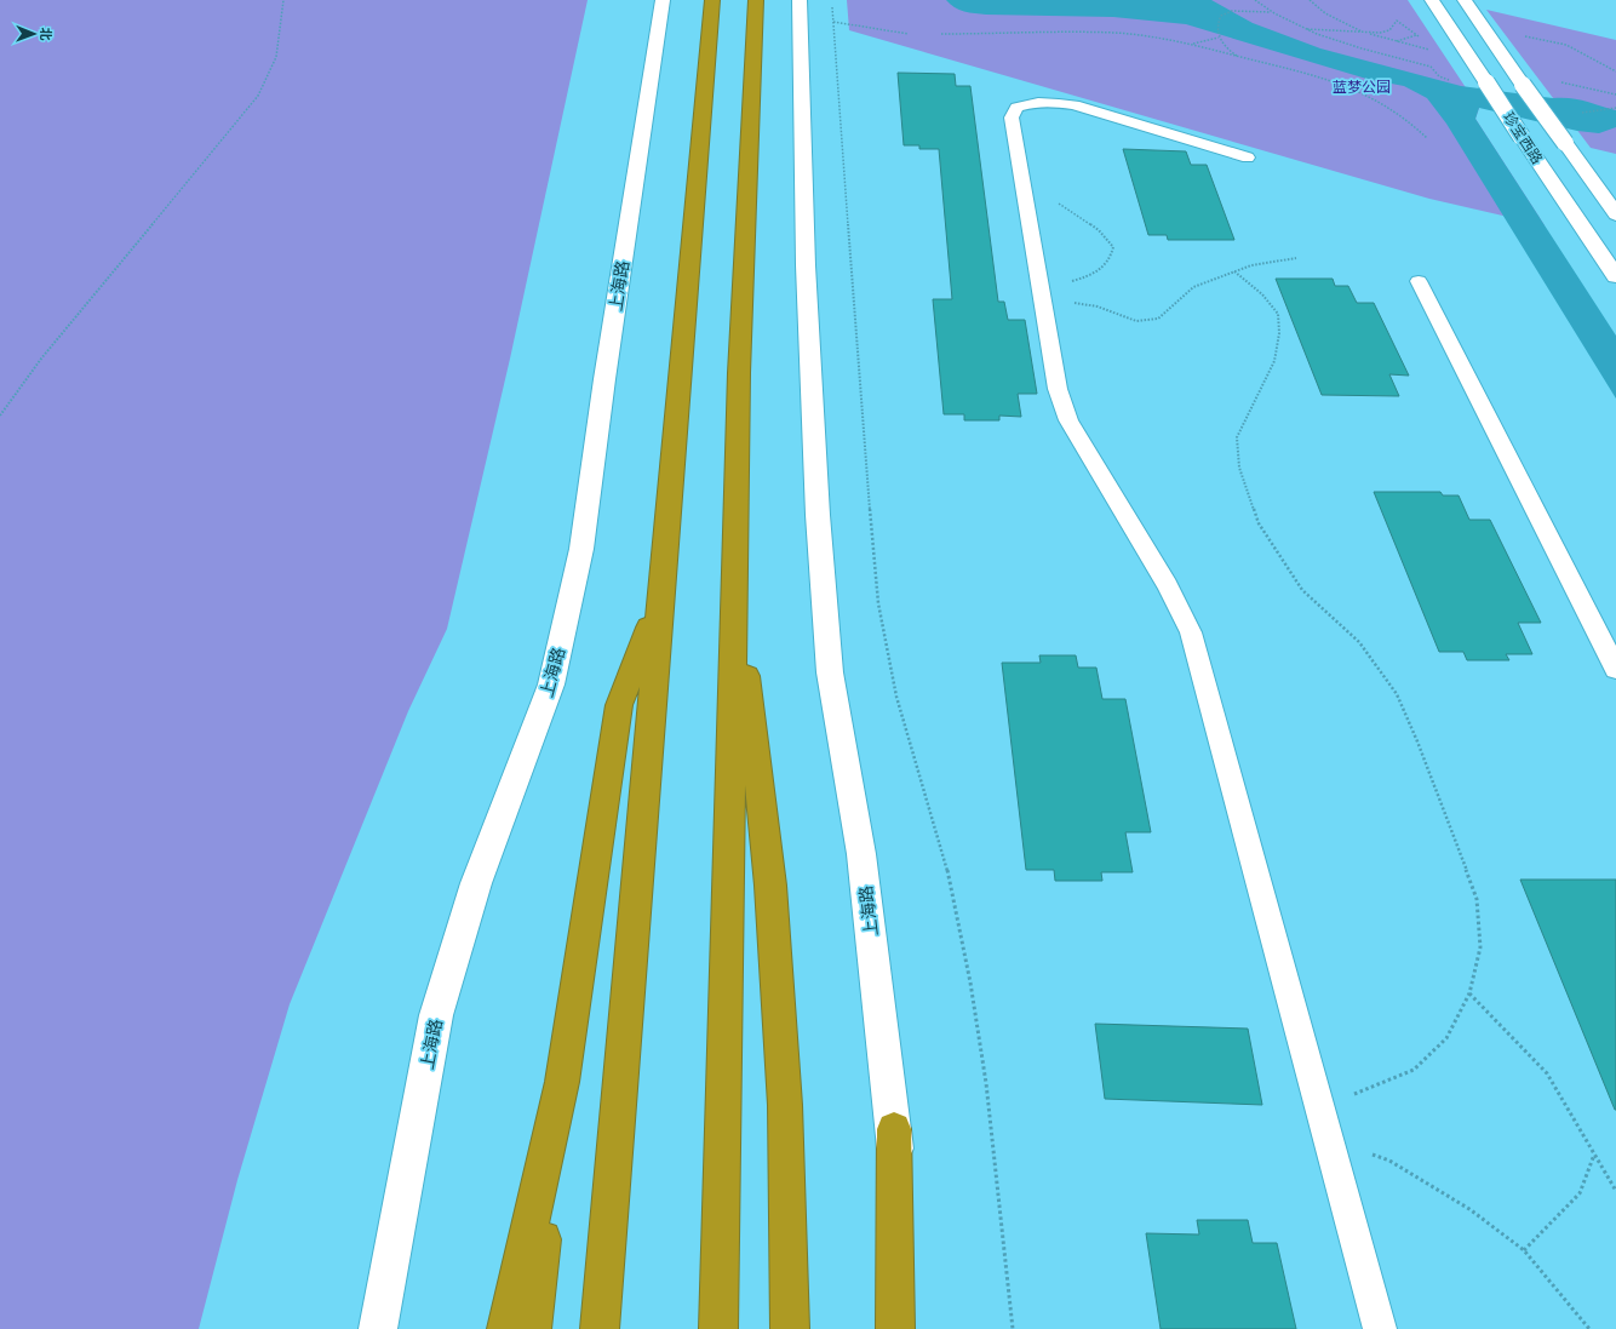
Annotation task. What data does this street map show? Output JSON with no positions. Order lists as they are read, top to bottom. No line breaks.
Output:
{"streets":{"main road":["珍宝西路","上海路"]},"parks":["蓝梦公园"],"north":"right"}
